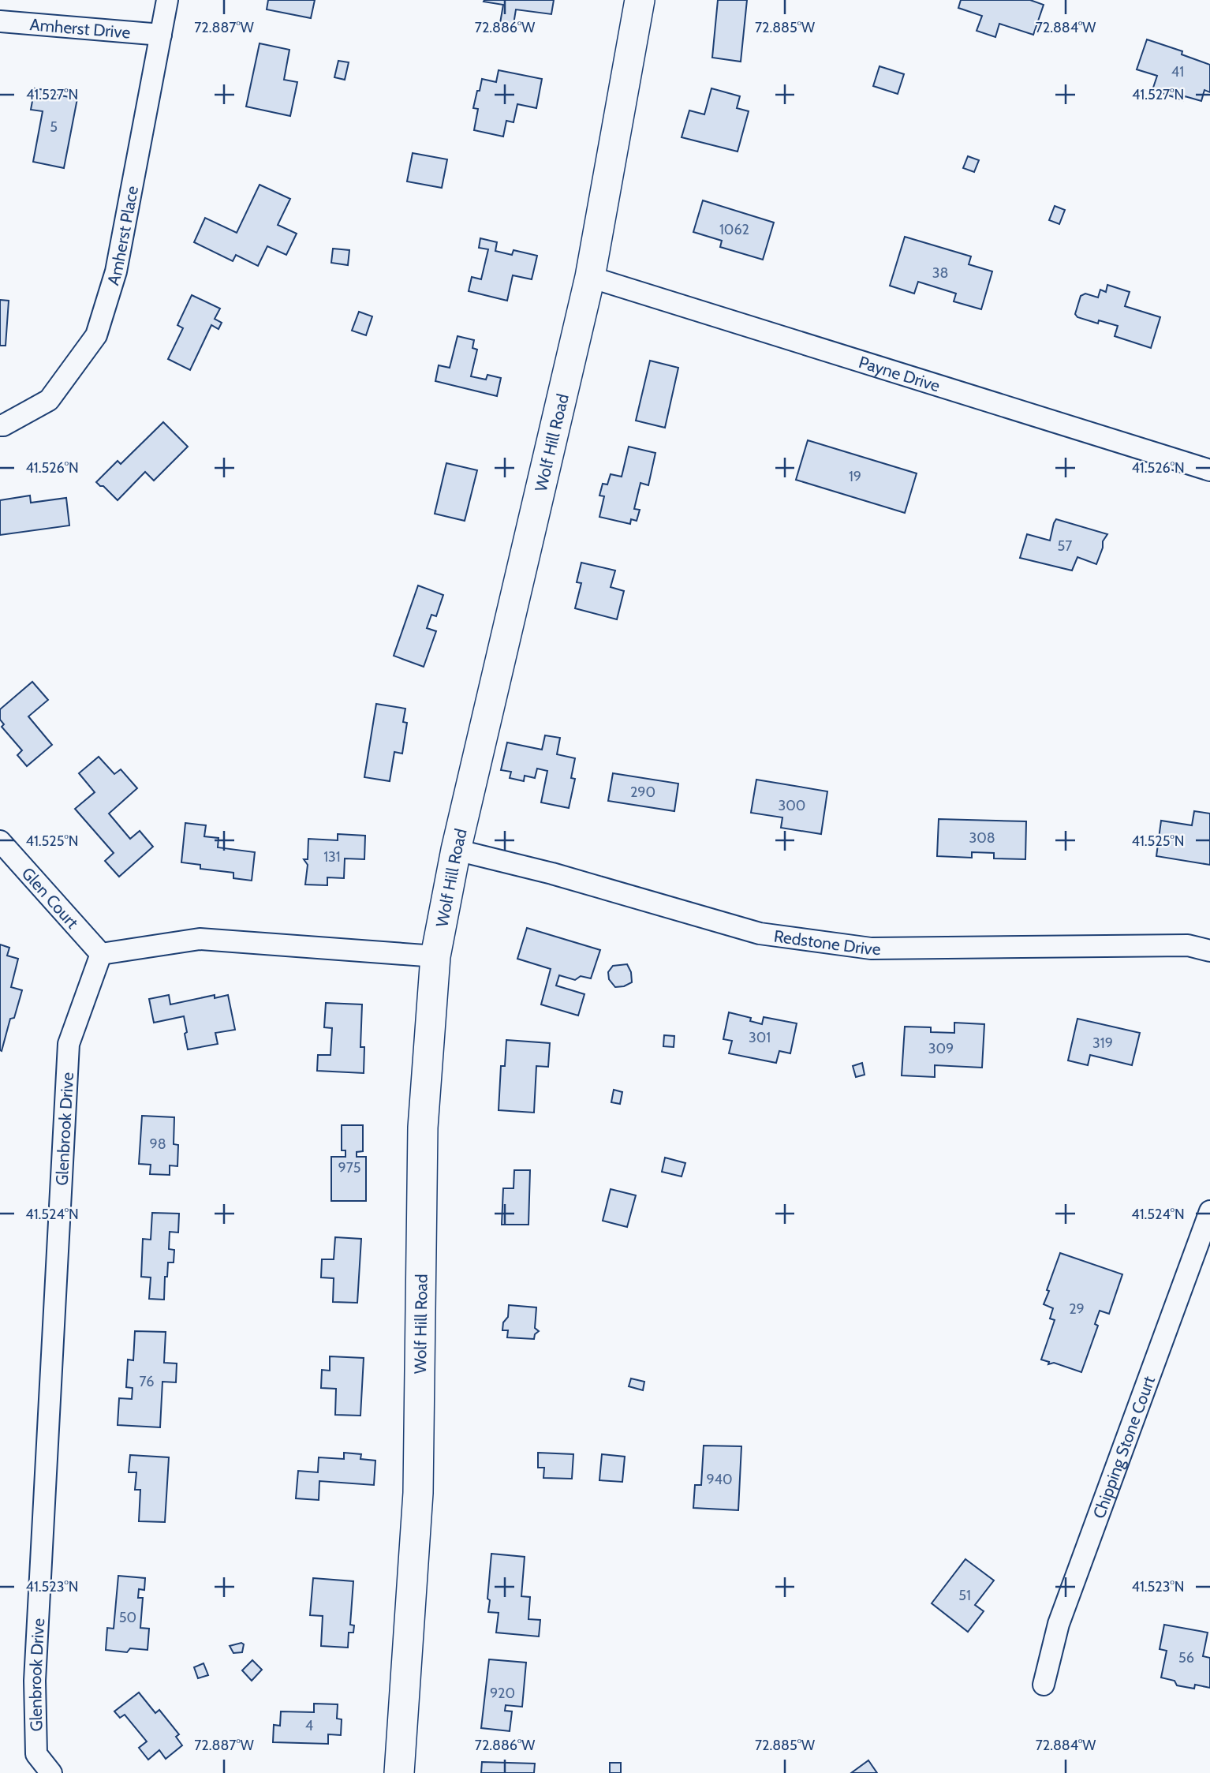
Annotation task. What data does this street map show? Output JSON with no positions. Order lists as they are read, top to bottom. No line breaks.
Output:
{"streets":{"street":["Amherst Drive","Amherst Place","Payne Drive","Wolf Hill Road","Glen Court","Redstone Drive","Glenbrook Drive","Chipping Stone Court"]},"crossings":[["Amherst Drive","Amherst Place"],["Payne Drive","Wolf Hill Road"],["Wolf Hill Road","Redstone Drive"],["Glen Court","Glenbrook Drive"]],"house_numbers":["41","5","1062","38","19","57","290","300","308","131","301","319","309","98","975","29","76","940","51","50","56","920","4"],"coordinates":["72.887°W","72.886°W","72.885°W","72.884°W","41.527°N","41.526°N","41.525°N","41.524°N","41.523°N"]}
